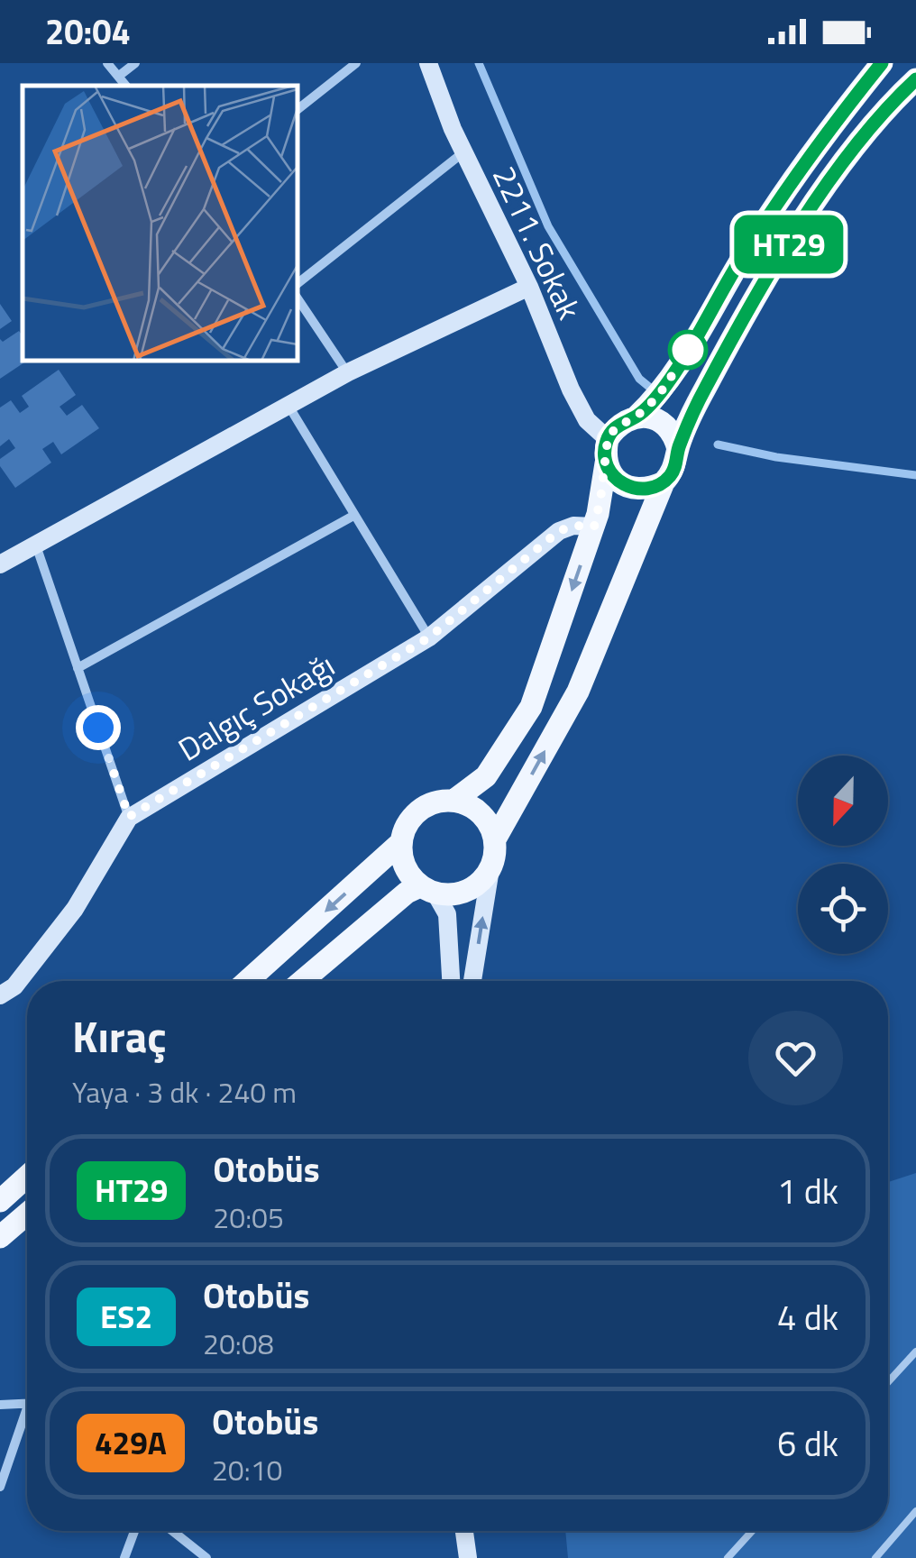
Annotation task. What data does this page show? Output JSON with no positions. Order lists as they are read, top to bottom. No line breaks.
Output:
{"streets":{"street":["2211. Sokak","Dalgıç Sokağı"]},"lines":["bus line HT29"],"north":"bottom","page":{"status":"20:04","on_map":"HT29","heading":["Kıraç","Yaya · 3 dk · 240 m"],"list":[{"mark":"HT29","name":"Otobüs","note":"20:05","value":"1 dk"},{"mark":"ES2","name":"Otobüs","note":"20:08","value":"4 dk"},{"mark":"429A","name":"Otobüs","note":"20:10","value":"6 dk"}]}}
